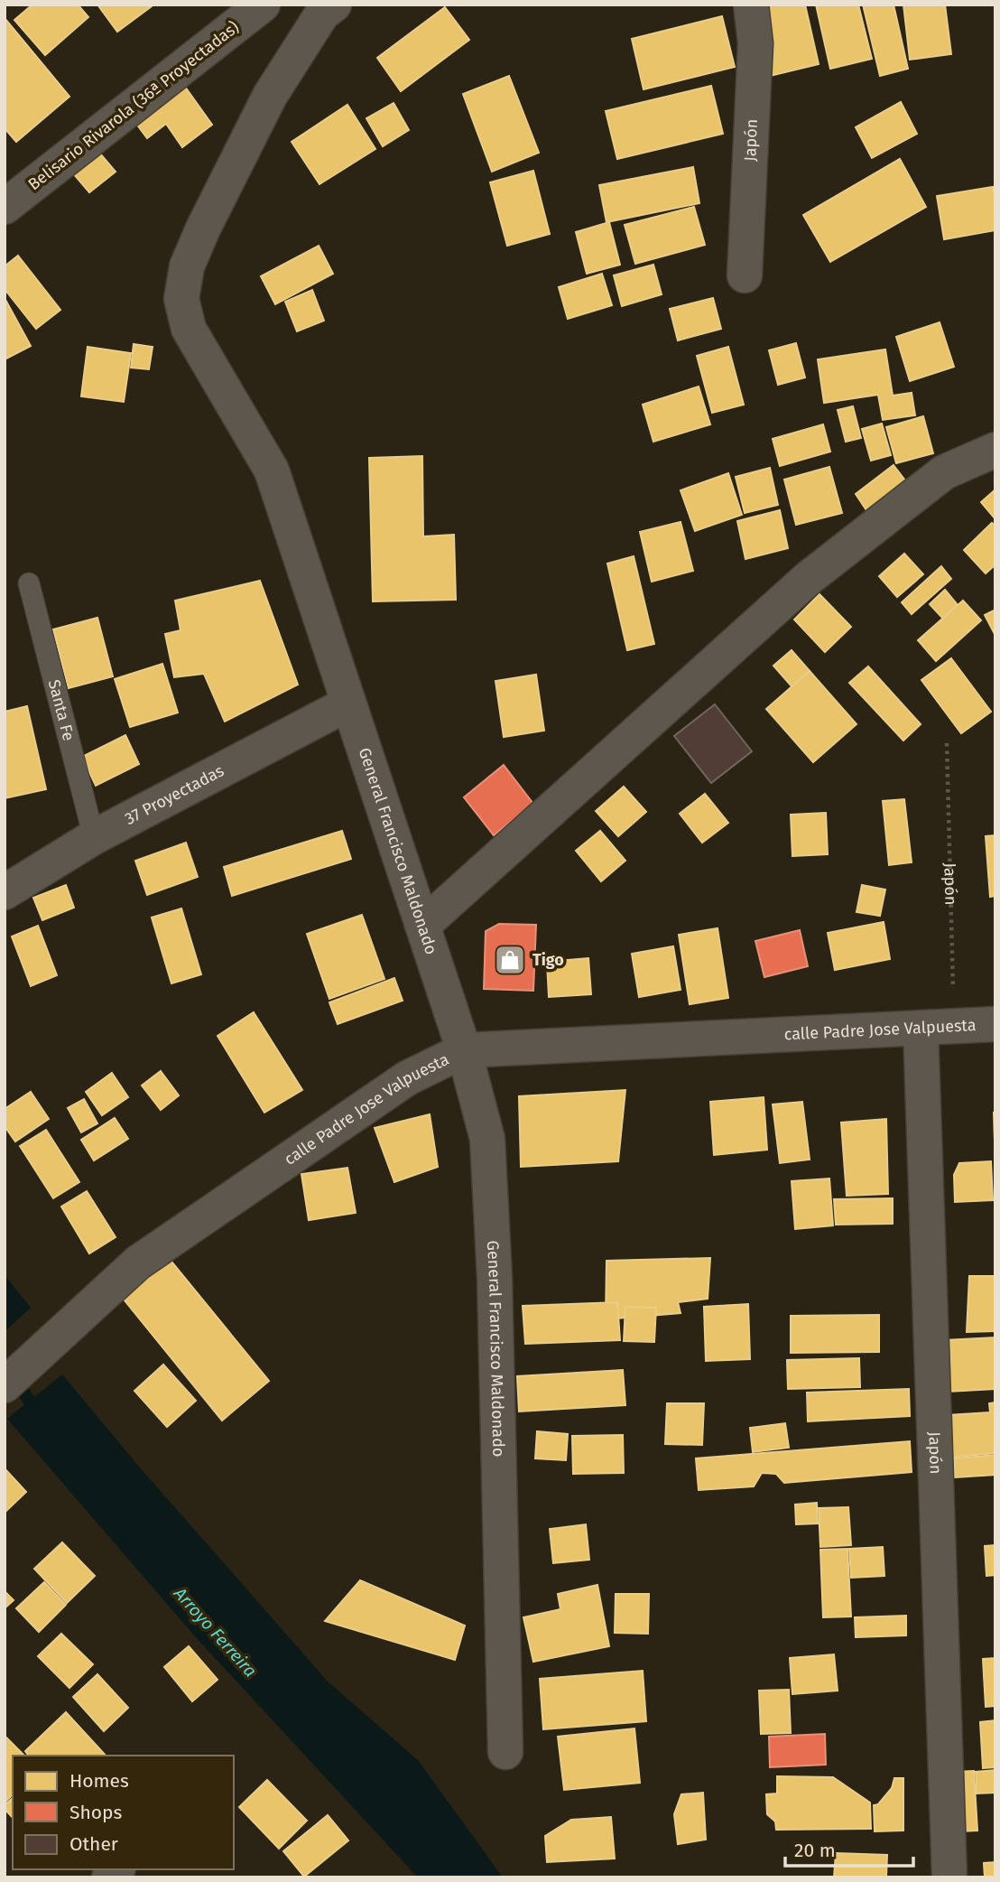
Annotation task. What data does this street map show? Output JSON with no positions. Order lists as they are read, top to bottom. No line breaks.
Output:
{"streets":{"street":["Belisario Rivarola (36ª Proyectadas)","Japón","37 Proyectadas","General Francisco Maldonado","calle Padre Jose Valpuesta"],"lane":["Santa Fe"]},"crossings":[["Japón","calle Padre Jose Valpuesta"],["Santa Fe","37 Proyectadas"],["37 Proyectadas","General Francisco Maldonado"],["General Francisco Maldonado","calle Padre Jose Valpuesta"]],"water":["Arroyo Ferreira"],"places":{"shop":["Tigo"]},"legend":["Homes","Shops","Other"],"scale_bar":"20 m"}
